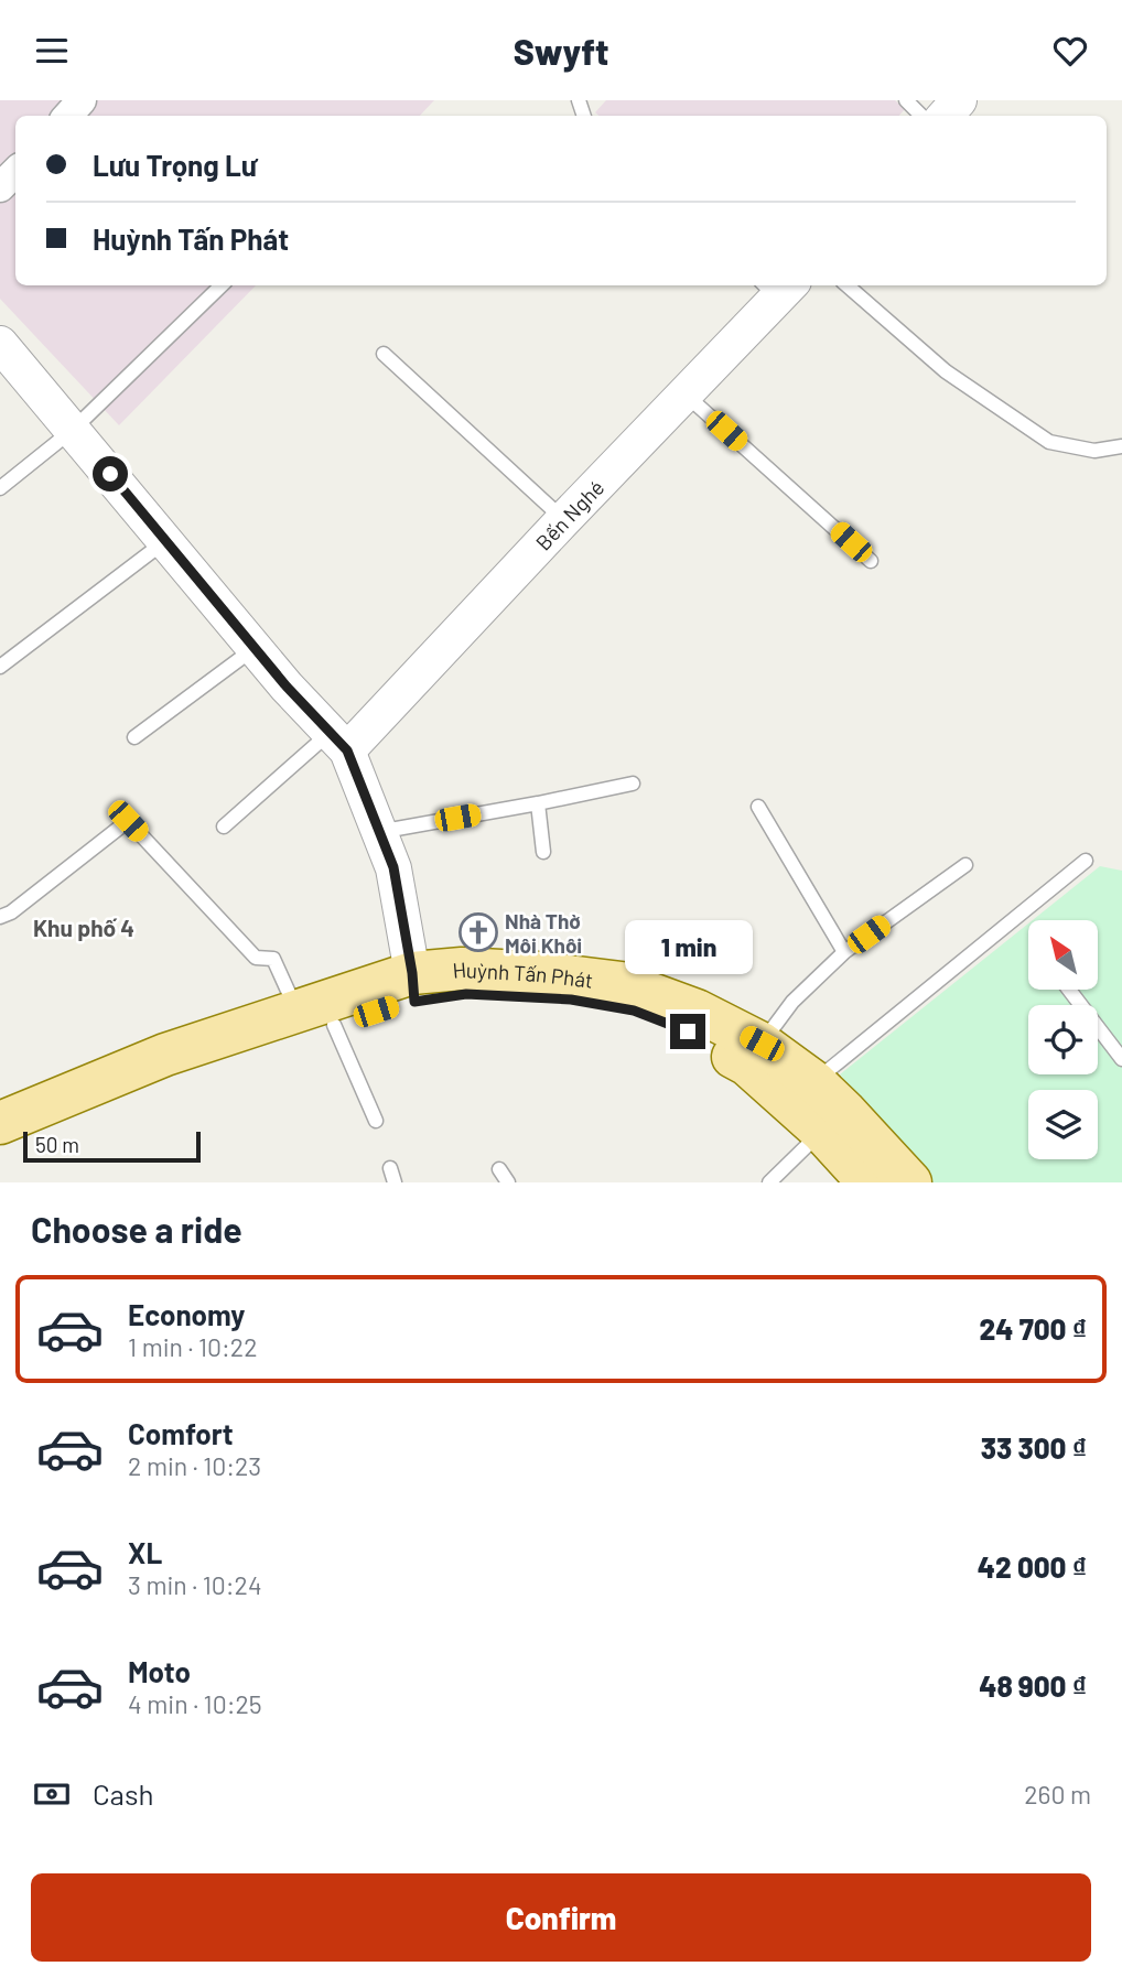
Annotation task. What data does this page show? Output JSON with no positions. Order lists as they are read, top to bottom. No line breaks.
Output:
{"streets":{"main road":["Huỳnh Tấn Phát"],"street":["Bến Nghé"]},"districts":["Khu phố 4"],"places":{"church":["Nhà Thờ Môi Khôi"]},"scale_bar":"50 m","north":"top left","page":{"header":"Swyft","banner":["Lưu Trọng Lư","Huỳnh Tấn Phát"],"bubble":"1 min","scale":"50 m","heading":"Choose a ride","list":[{"name":"Economy","note":"1 min · 10:22","value":"24 700 ₫"},{"name":"Comfort","note":"2 min · 10:23","value":"33 300 ₫"},{"name":"XL","note":"3 min · 10:24","value":"42 000 ₫"},{"name":"Moto","note":"4 min · 10:25","value":"48 900 ₫"}],"pay":["Cash","260 m"],"buttons":"Confirm"}}
